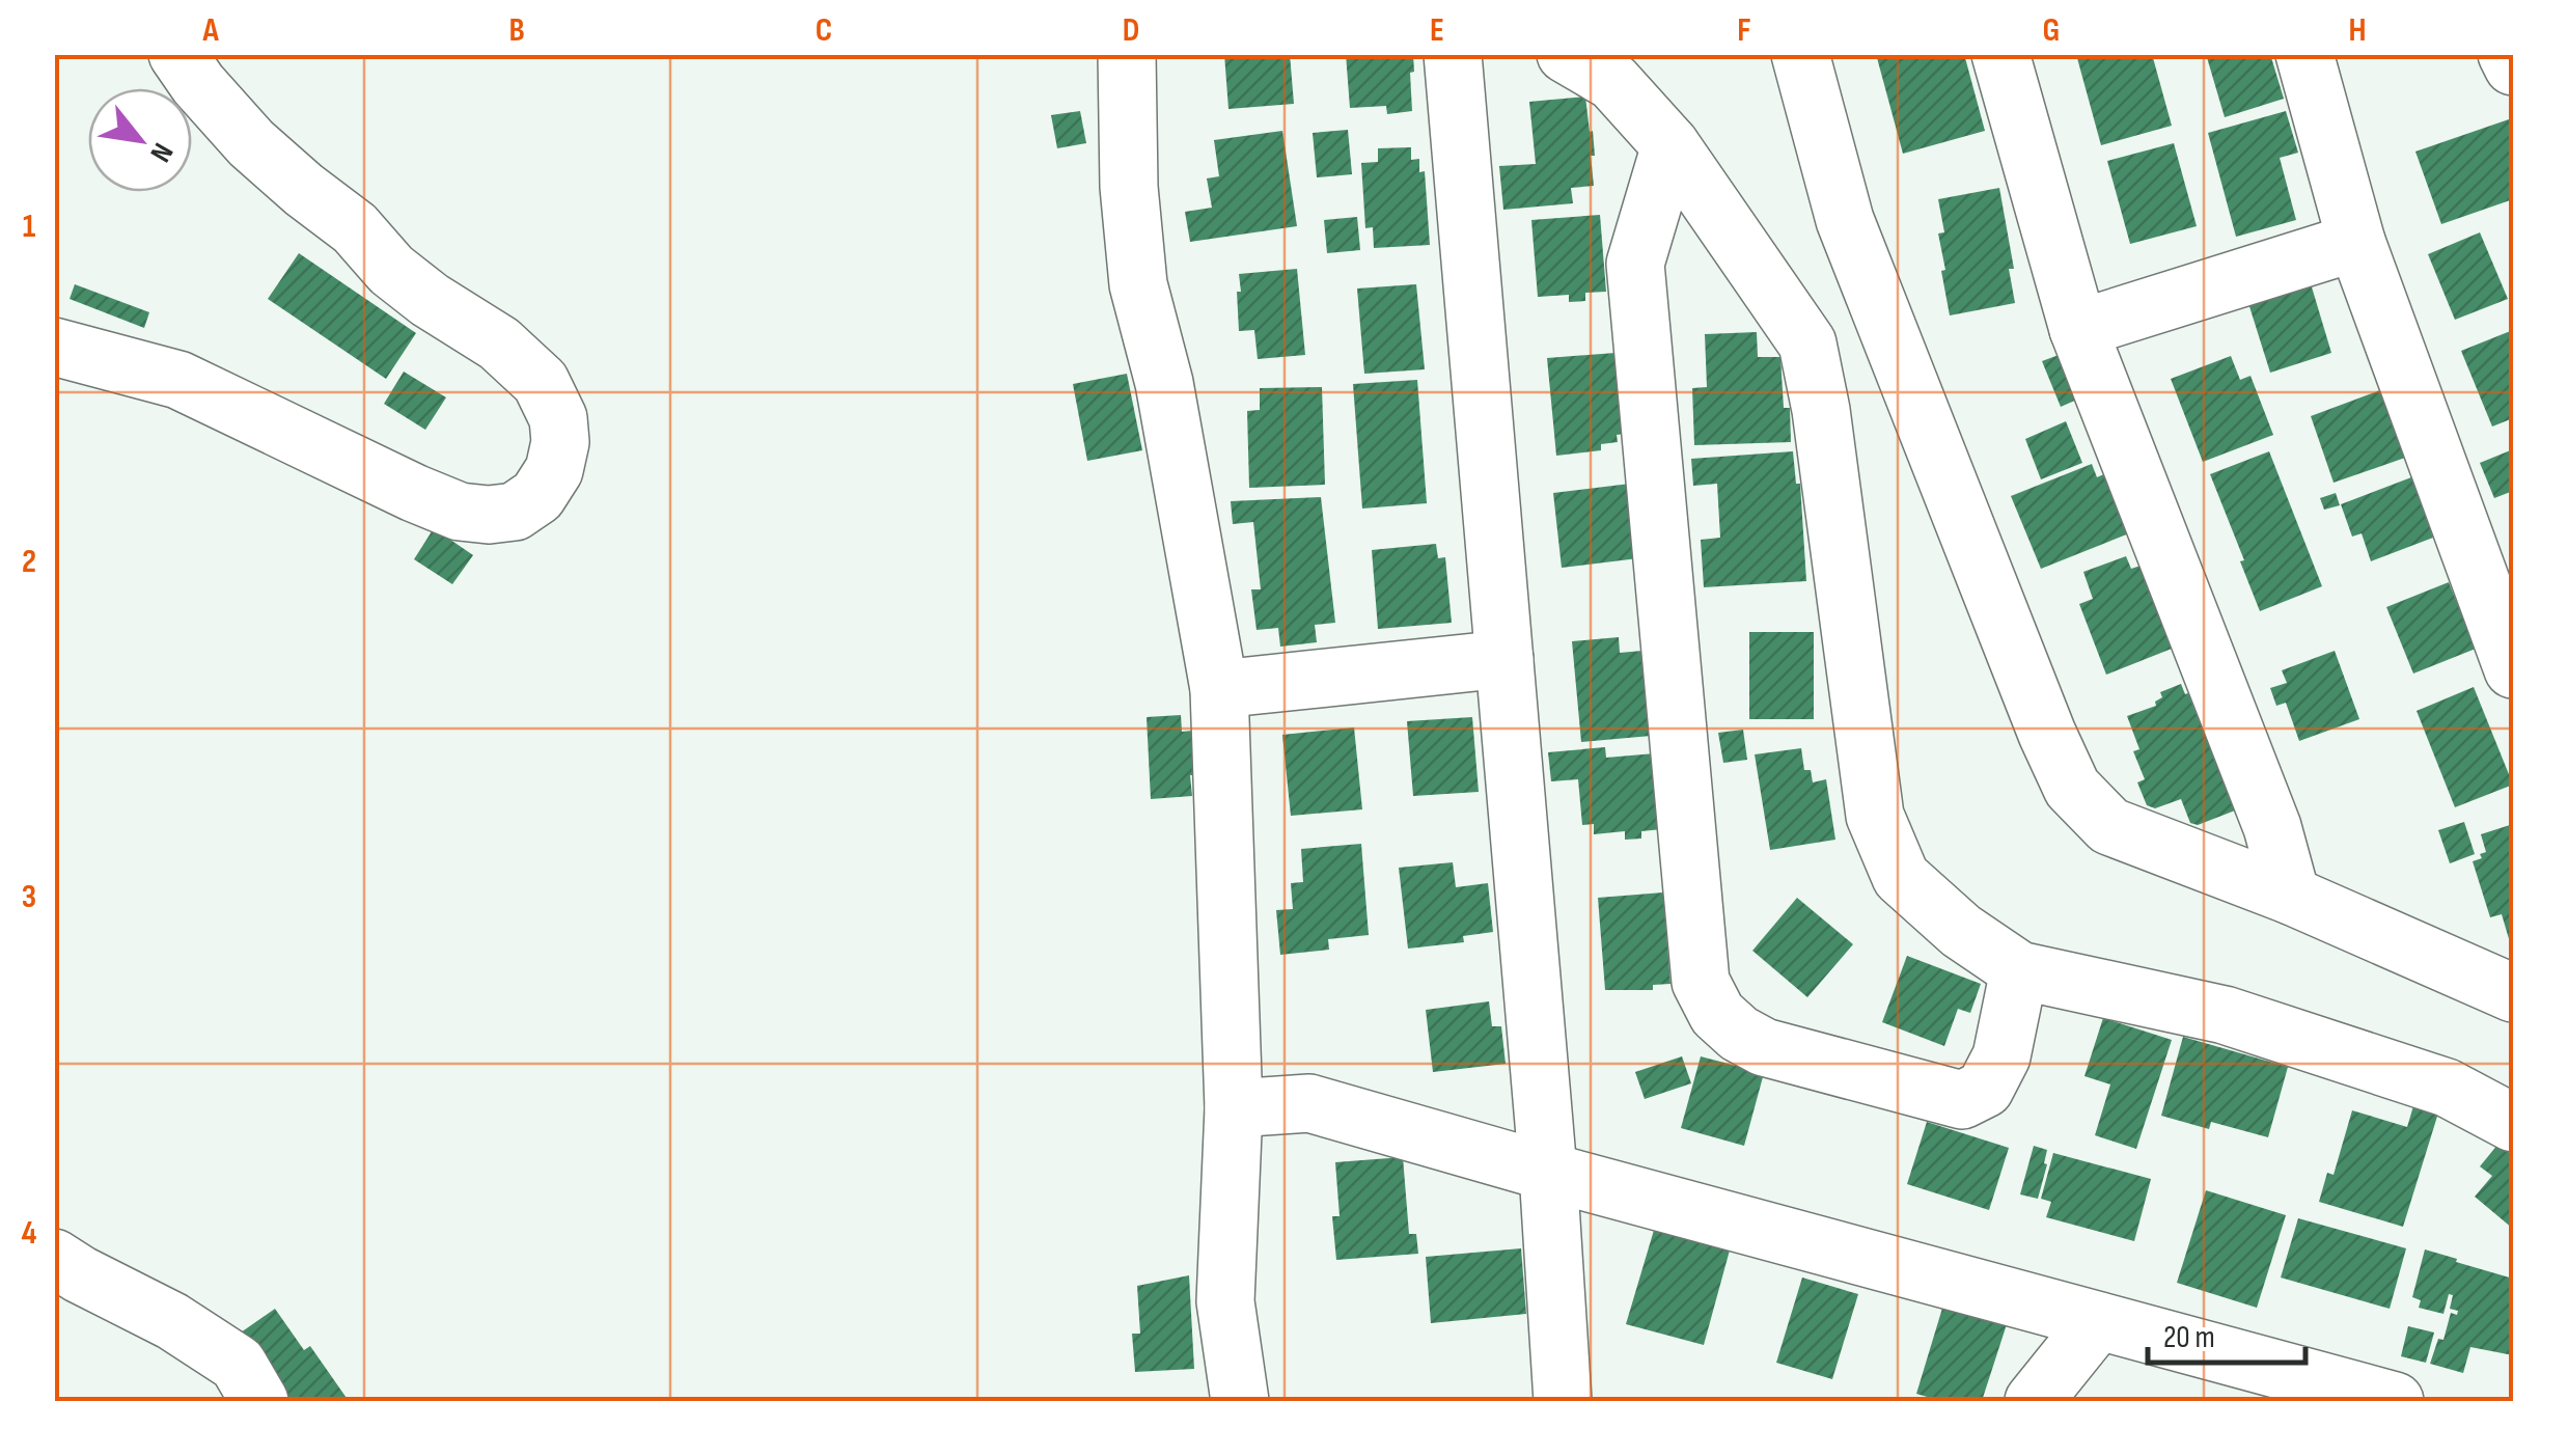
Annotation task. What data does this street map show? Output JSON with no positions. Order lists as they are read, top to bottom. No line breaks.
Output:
{"scale_bar":"20 m","north":"bottom right","grid":{"columns":["A","B","C","D","E","F","G","H"],"rows":["1","2","3","4"]}}
